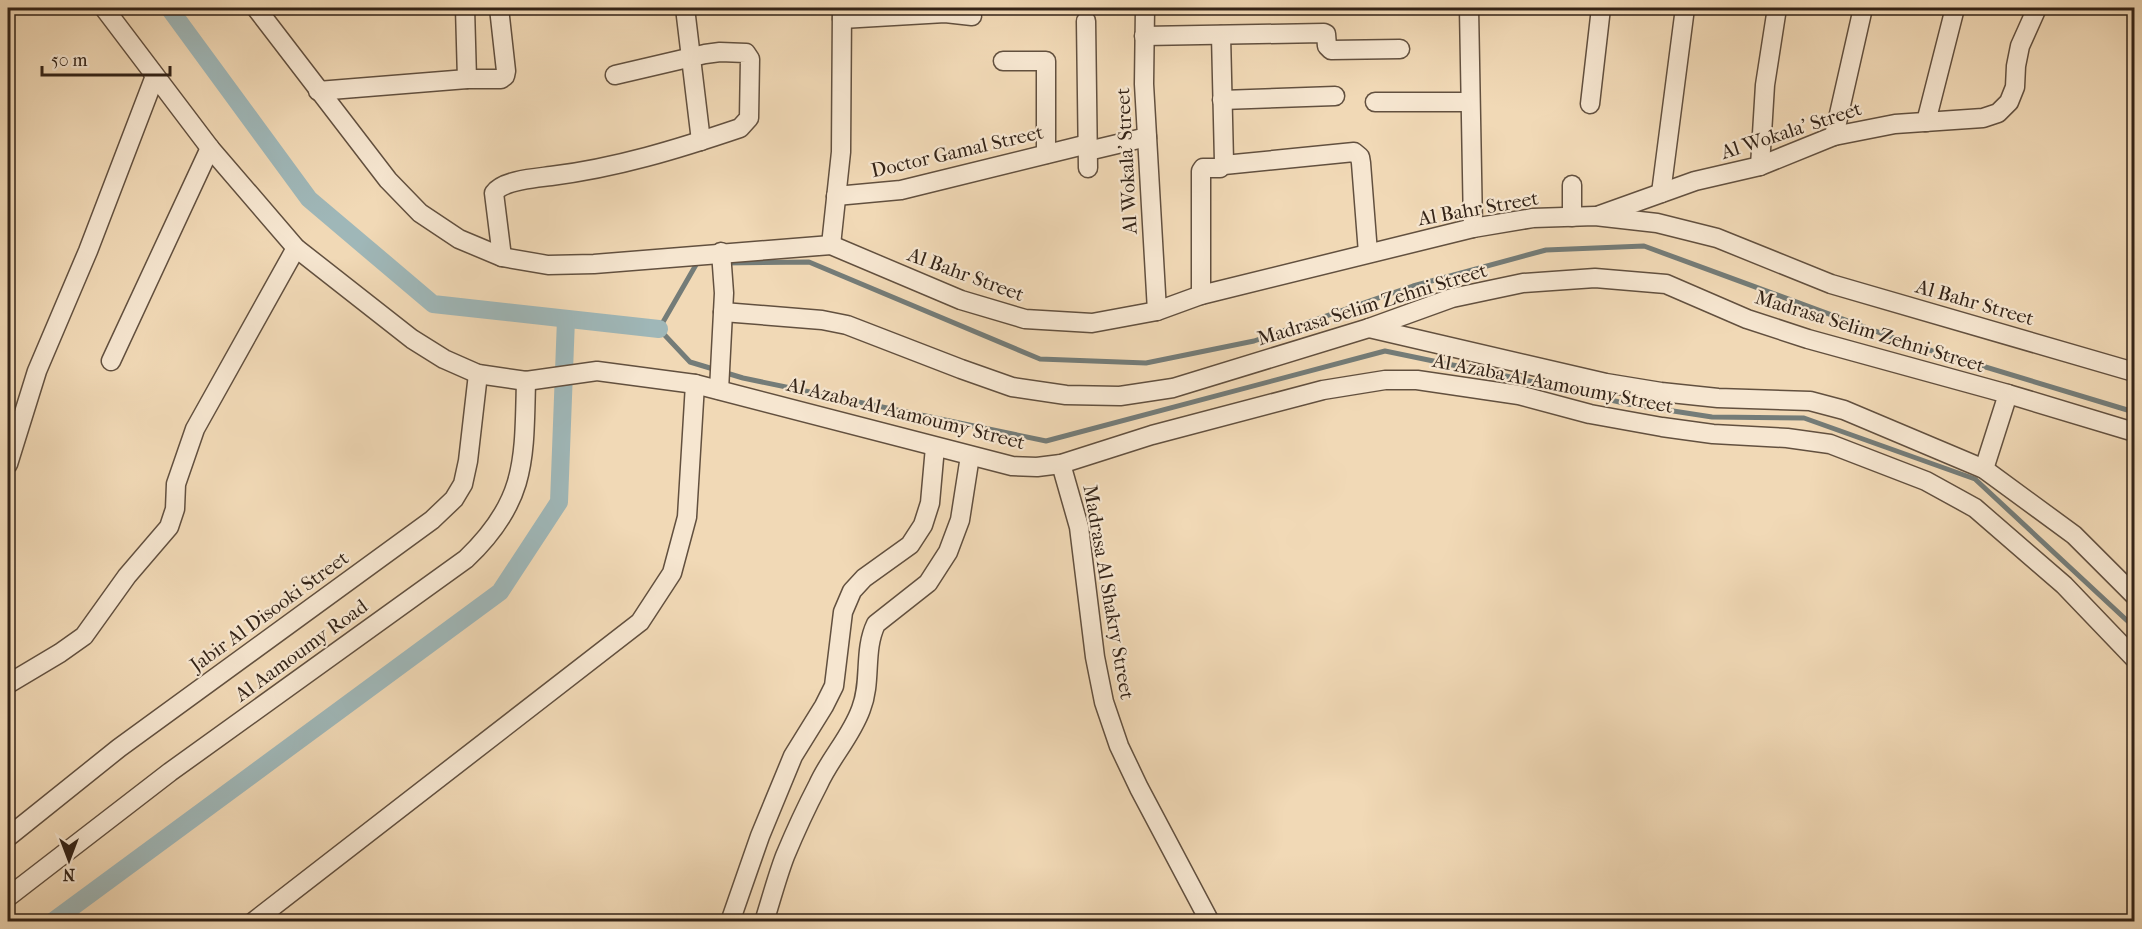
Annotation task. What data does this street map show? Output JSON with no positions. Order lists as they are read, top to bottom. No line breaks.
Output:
{"streets":{"street":["Al Wokala' Street","Doctor Gamal Street","Al Bahr Street","Madrasa Selim Zehni Street","Al Azaba Al Aamoumy Street","Madrasa Al Shakry Street","Jabir Al Disooki Street","Al Aamoumy Road"]},"crossings":[["Al Wokala' Street","Doctor Gamal Street"],["Al Wokala' Street","Al Bahr Street"],["Al Azaba Al Aamoumy Street","Madrasa Al Shakry Street"],["Al Azaba Al Aamoumy Street","Jabir Al Disooki Street"],["Al Azaba Al Aamoumy Street","Al Aamoumy Road"]],"scale_bar":"50 m","north":"bottom"}
